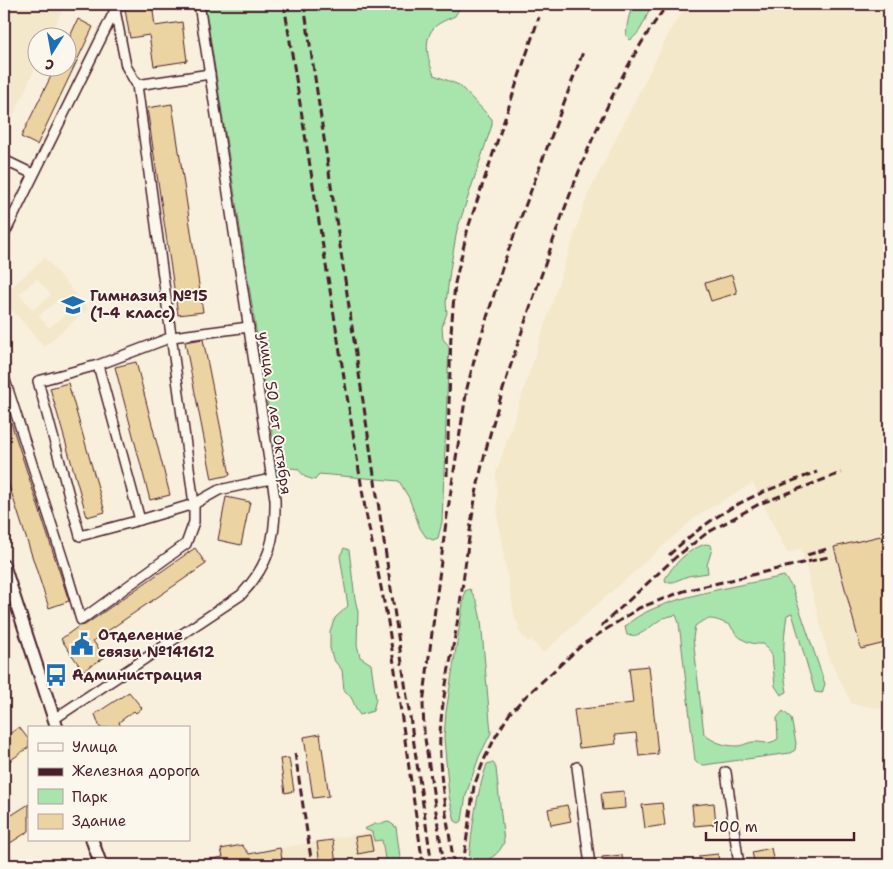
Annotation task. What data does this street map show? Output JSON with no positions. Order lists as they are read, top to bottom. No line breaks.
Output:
{"streets":{"street":["улица 50 лет Октября"]},"places":{"school or university":["Гимназия №15 (1-4 класс)"],"public building":["Отделение связи №141612"],"bus stop":["Администрация"]},"legend":["Улица","Железная дорога","Парк","Здание"],"scale_bar":"100 m","north":"bottom"}
